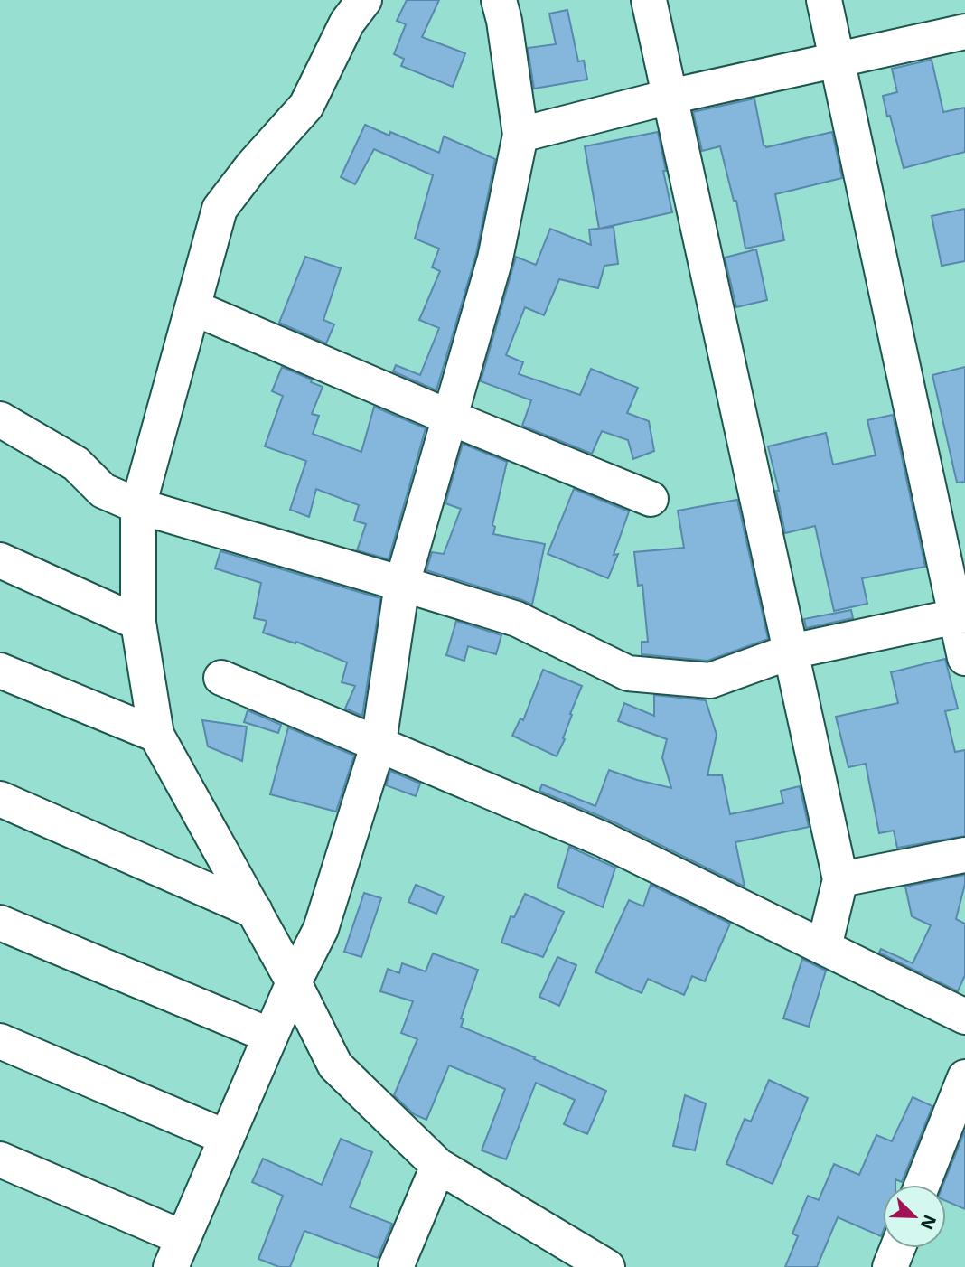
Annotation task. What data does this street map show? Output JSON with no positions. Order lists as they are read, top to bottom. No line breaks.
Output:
{"north":"bottom right"}
